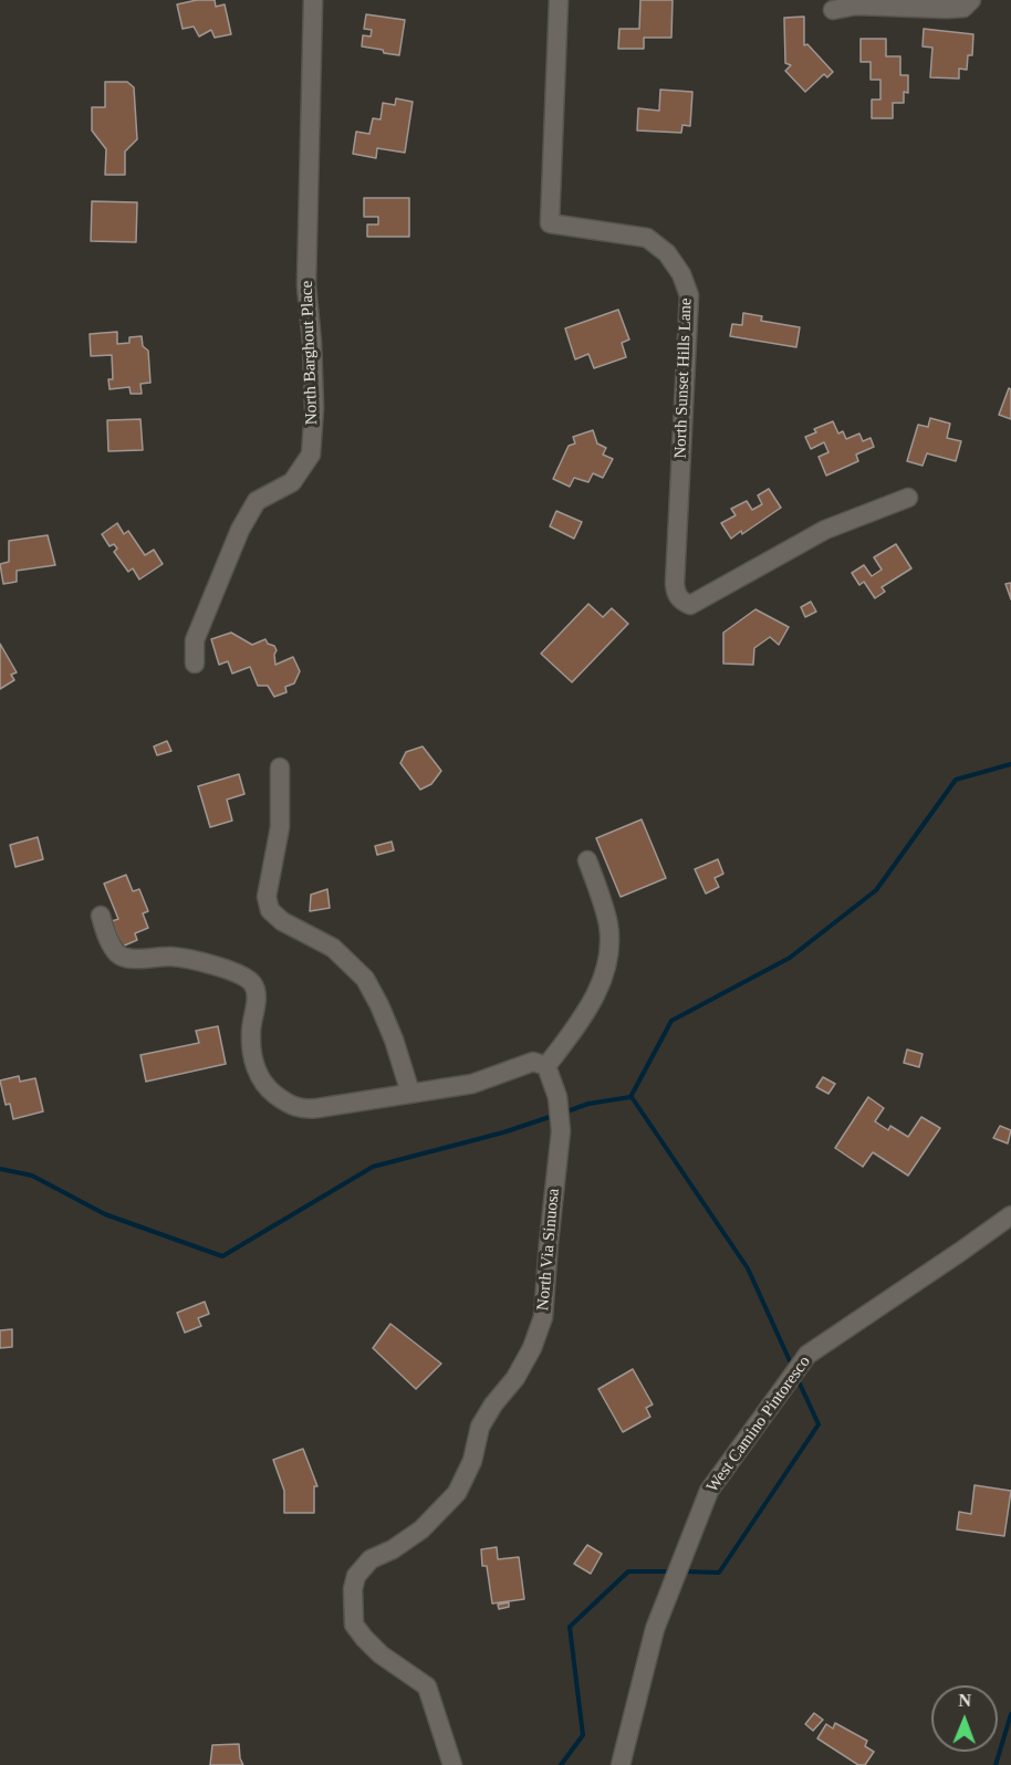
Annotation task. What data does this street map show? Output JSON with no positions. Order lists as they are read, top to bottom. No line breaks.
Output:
{"streets":{"street":["North Barghout Place","North Sunset Hills Lane","North Via Sinuosa","West Camino Pintoresco"]},"north":"top"}
